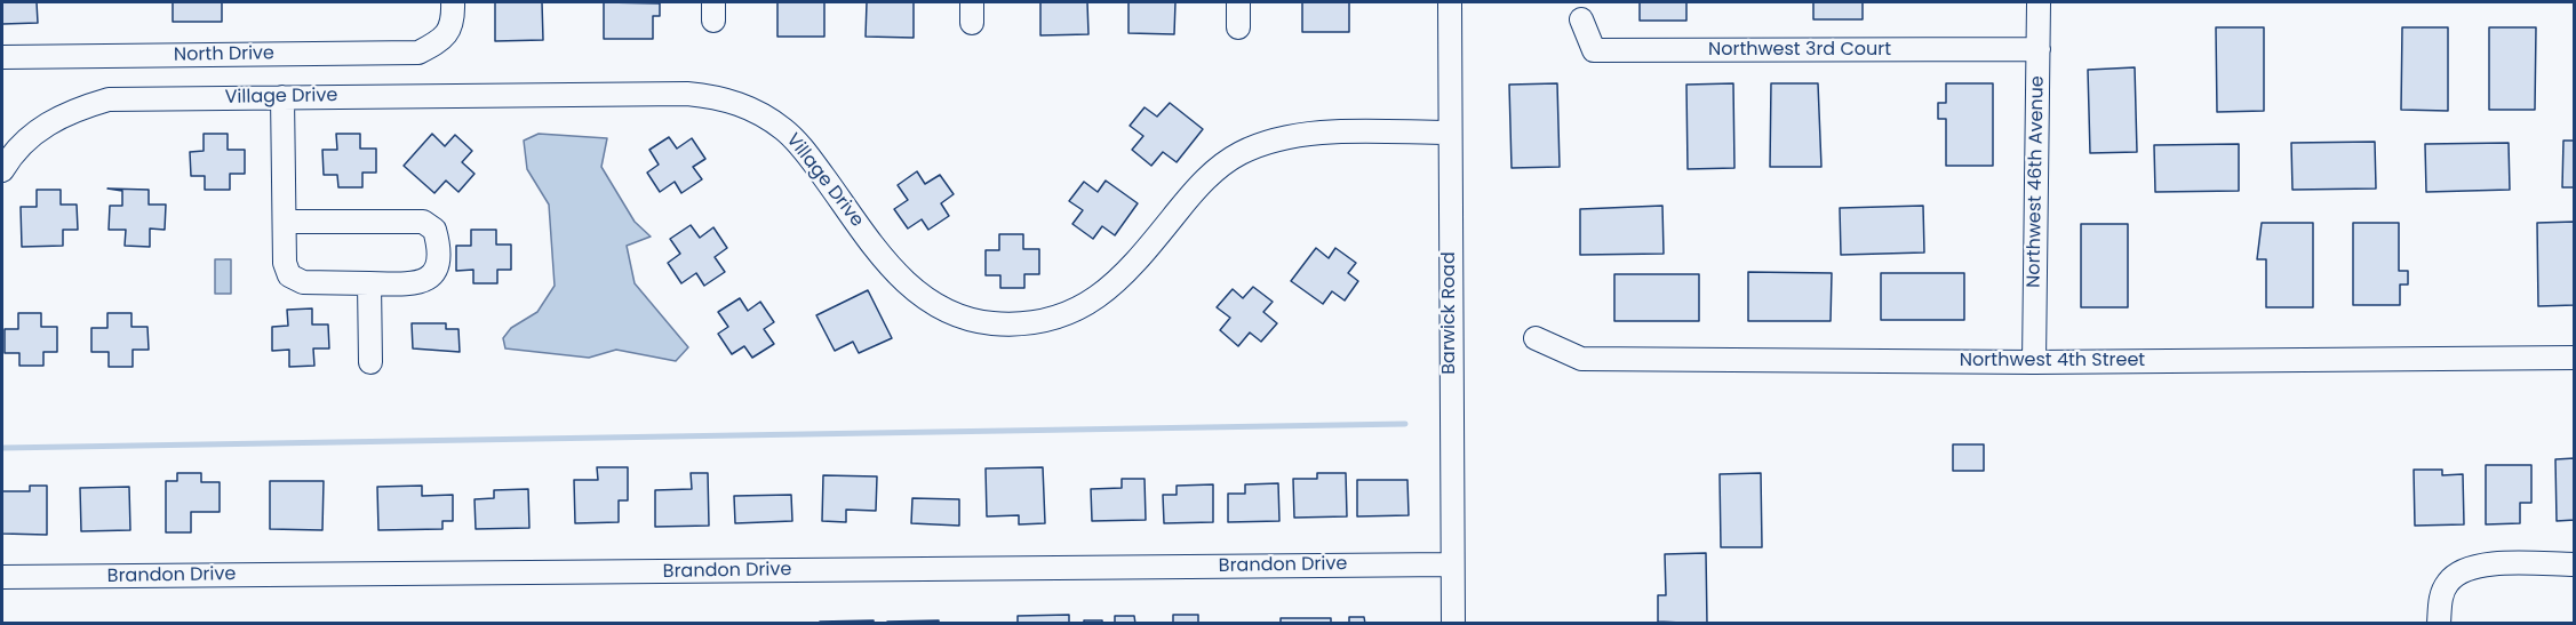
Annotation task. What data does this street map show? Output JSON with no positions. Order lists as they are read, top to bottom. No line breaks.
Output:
{"streets":{"street":["Northwest 3rd Court","North Drive","Village Drive","Northwest 46th Avenue","Barwick Road","Northwest 4th Street","Brandon Drive"]},"crossings":[["Northwest 3rd Court","Northwest 46th Avenue"],["Village Drive","Barwick Road"],["Northwest 46th Avenue","Northwest 4th Street"],["Barwick Road","Brandon Drive"]]}
